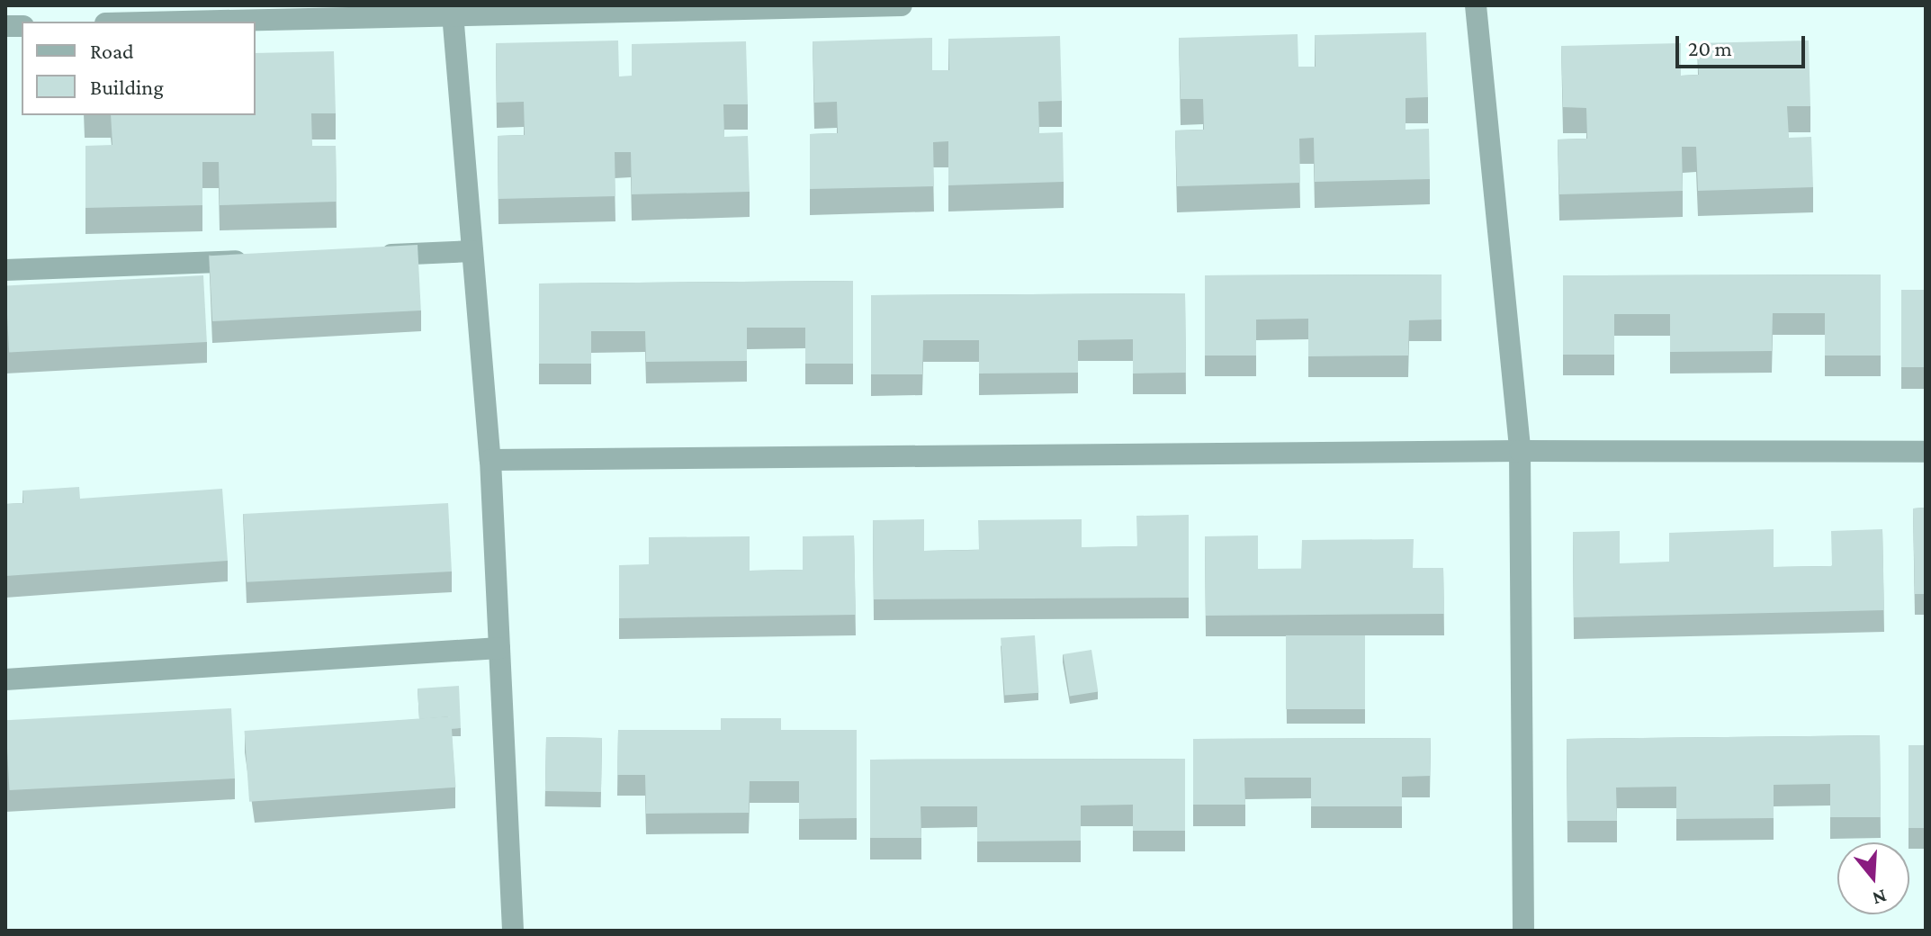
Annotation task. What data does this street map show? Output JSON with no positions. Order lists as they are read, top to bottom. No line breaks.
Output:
{"legend":["Road","Building"],"scale_bar":"20 m","north":"bottom"}
